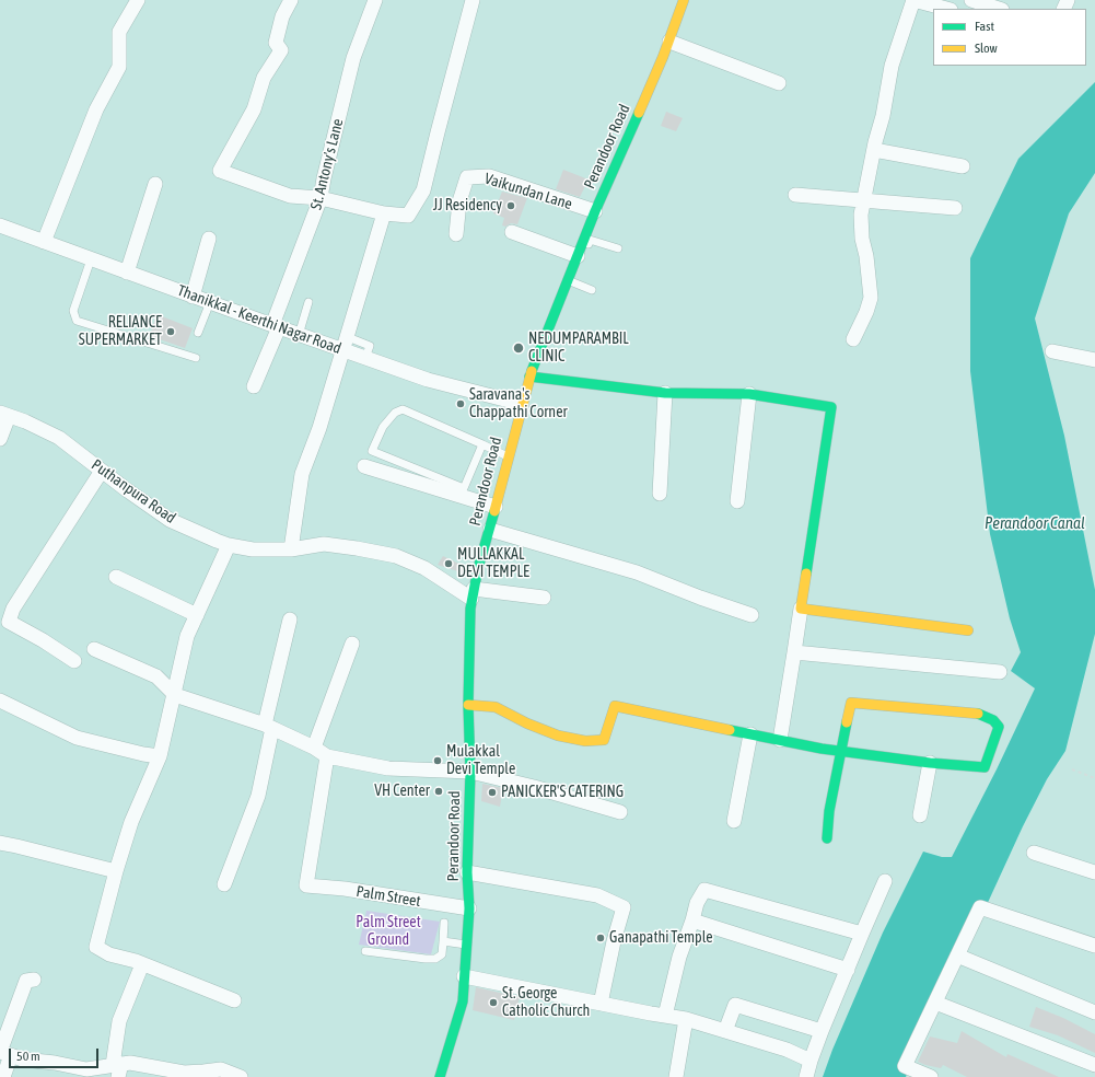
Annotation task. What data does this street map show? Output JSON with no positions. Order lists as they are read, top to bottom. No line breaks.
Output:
{"streets":{"street":["Perandoor Road","St. Antony's Lane","Vaikundan Lane","Thanikkal - Keerthi Nagar Road","Puthanpura Road","Palm Street"]},"crossings":[["Perandoor Road","Vaikundan Lane"],["Perandoor Road","Thanikkal - Keerthi Nagar Road"],["Perandoor Road","Puthanpura Road"],["Perandoor Road","Palm Street"],["St. Antony's Lane","Thanikkal - Keerthi Nagar Road"]],"water":["Perandoor Canal"],"parks":["Palm Street Ground"],"places":["JJ Residency","RELIANCE SUPERMARKET","NEDUMPARAMBIL CLINIC","Saravana's Chappathi Corner","MULLAKKAL DEVI TEMPLE","Mulakkal Devi Temple","VH Center","PANICKER'S CATERING","Ganapathi Temple","St. George Catholic Church"],"legend":["Fast","Slow"],"scale_bar":"50 m"}
